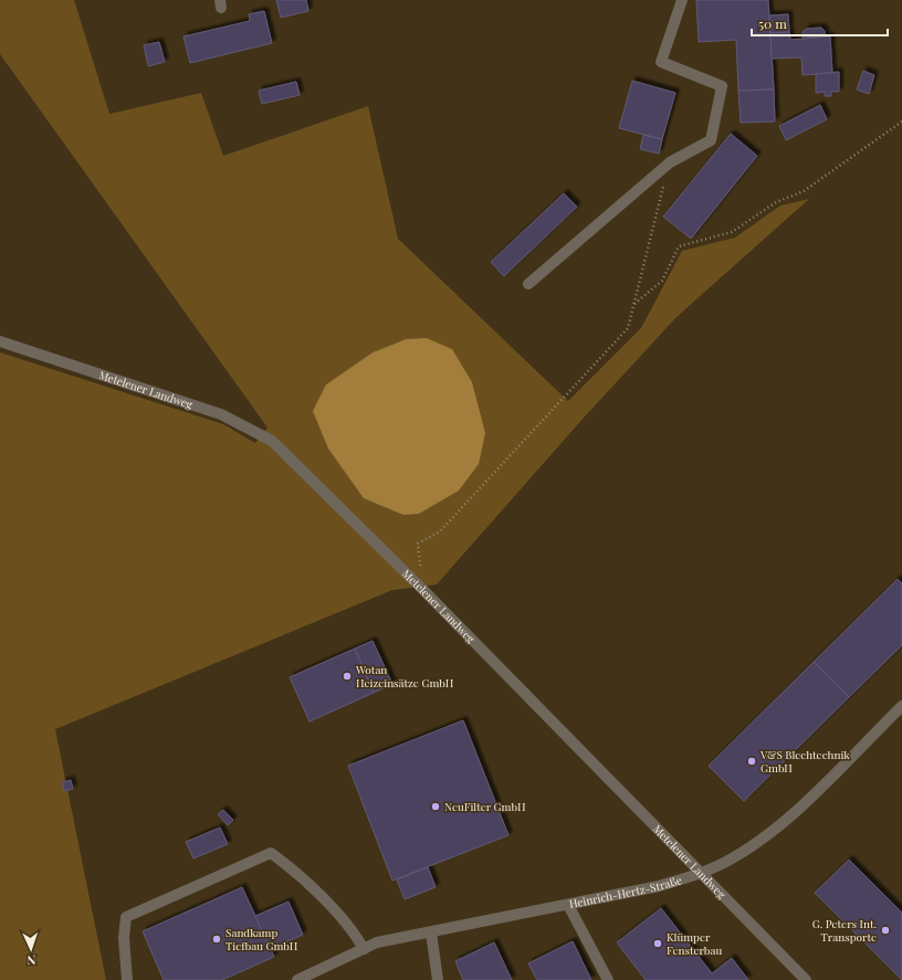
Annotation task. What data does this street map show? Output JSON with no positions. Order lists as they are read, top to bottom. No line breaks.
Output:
{"streets":{"street":["Metelener Landweg","Heinrich-Hertz-Straße"]},"crossings":[["Metelener Landweg","Heinrich-Hertz-Straße"]],"places":["Wotan Heizeinsätze GmbH","V&S Blechtechnik GmbH","NeuFilter GmbH","G. Peters Int. Transporte","Sandkamp Tiefbau GmbH","Klümper Fensterbau"],"scale_bar":"50 m","north":"bottom"}
